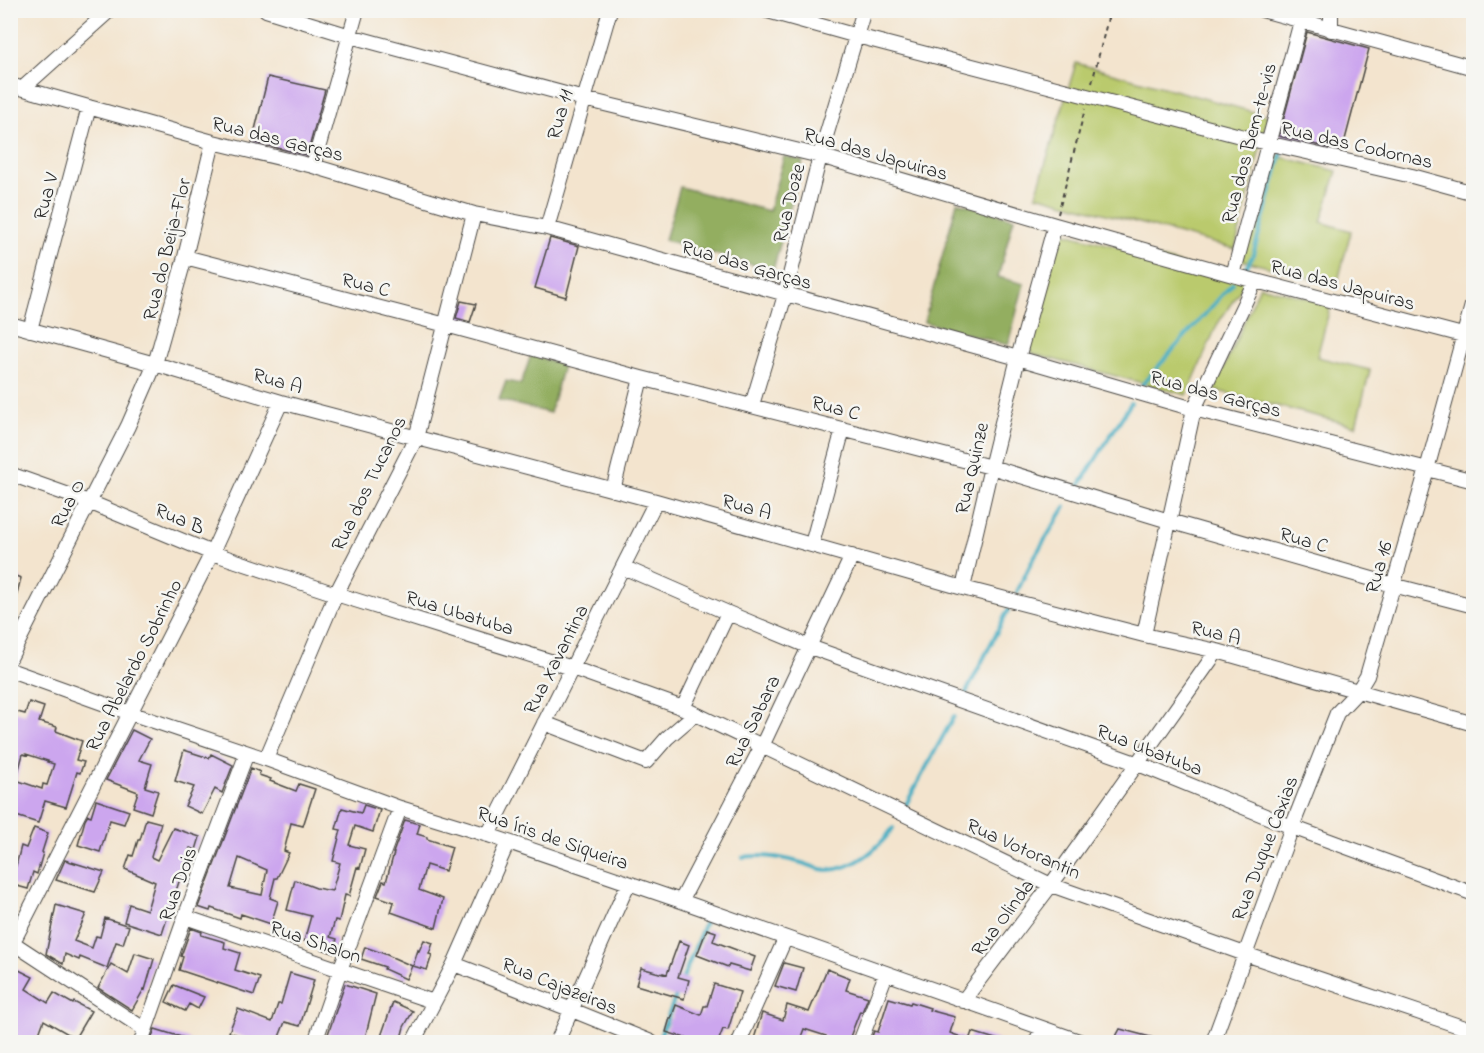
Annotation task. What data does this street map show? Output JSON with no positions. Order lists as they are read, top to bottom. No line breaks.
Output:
{"streets":{"street":["Rua 11","Rua das Garças","Rua dos Bem-te-vis","Rua das Codornas","Rua das Japuiras","Rua V","Rua Doze","Rua do Beija-Flor","Rua C","Rua A","Rua Quinze","Rua dos Tucanos","Rua O","Rua B","Rua 16","Rua Ubatuba","Rua Xavantina","Rua Abelardo Sobrinho","Rua Sabara","Rua Íris de Siqueira","Rua Votorantin","Rua Duque Caxias","Rua Dois","Rua Olinda","Rua Shalon","Rua Cajazeiras"]},"crossings":[["Rua 11","Rua das Garças"],["Rua 11","Rua das Japuiras"],["Rua das Garças","Rua V"],["Rua das Garças","Rua Doze"],["Rua das Garças","Rua do Beija-Flor"],["Rua das Garças","Rua Quinze"],["Rua das Garças","Rua dos Tucanos"],["Rua das Garças","Rua 16"],["Rua dos Bem-te-vis","Rua das Codornas"],["Rua dos Bem-te-vis","Rua das Japuiras"],["Rua das Codornas","Rua Doze"],["Rua das Japuiras","Rua Doze"],["Rua das Japuiras","Rua Quinze"],["Rua das Japuiras","Rua 16"],["Rua V","Rua A"],["Rua Doze","Rua C"],["Rua do Beija-Flor","Rua C"],["Rua do Beija-Flor","Rua A"],["Rua do Beija-Flor","Rua O"],["Rua C","Rua Quinze"],["Rua C","Rua dos Tucanos"],["Rua C","Rua 16"],["Rua A","Rua Quinze"],["Rua A","Rua dos Tucanos"],["Rua A","Rua O"],["Rua A","Rua Xavantina"],["Rua A","Rua Abelardo Sobrinho"],["Rua A","Rua Sabara"],["Rua A","Rua Duque Caxias"],["Rua A","Rua Olinda"],["Rua dos Tucanos","Rua B"],["Rua dos Tucanos","Rua Ubatuba"],["Rua dos Tucanos","Rua Íris de Siqueira"],["Rua O","Rua B"],["Rua B","Rua Ubatuba"],["Rua B","Rua Abelardo Sobrinho"],["Rua 16","Rua Duque Caxias"],["Rua Ubatuba","Rua Xavantina"],["Rua Ubatuba","Rua Sabara"],["Rua Ubatuba","Rua Votorantin"],["Rua Ubatuba","Rua Duque Caxias"],["Rua Ubatuba","Rua Olinda"],["Rua Xavantina","Rua Íris de Siqueira"],["Rua Xavantina","Rua Votorantin"],["Rua Abelardo Sobrinho","Rua Íris de Siqueira"],["Rua Sabara","Rua Íris de Siqueira"],["Rua Sabara","Rua Votorantin"],["Rua Íris de Siqueira","Rua Dois"],["Rua Íris de Siqueira","Rua Olinda"],["Rua Votorantin","Rua Duque Caxias"],["Rua Votorantin","Rua Olinda"],["Rua Dois","Rua Shalon"]]}
